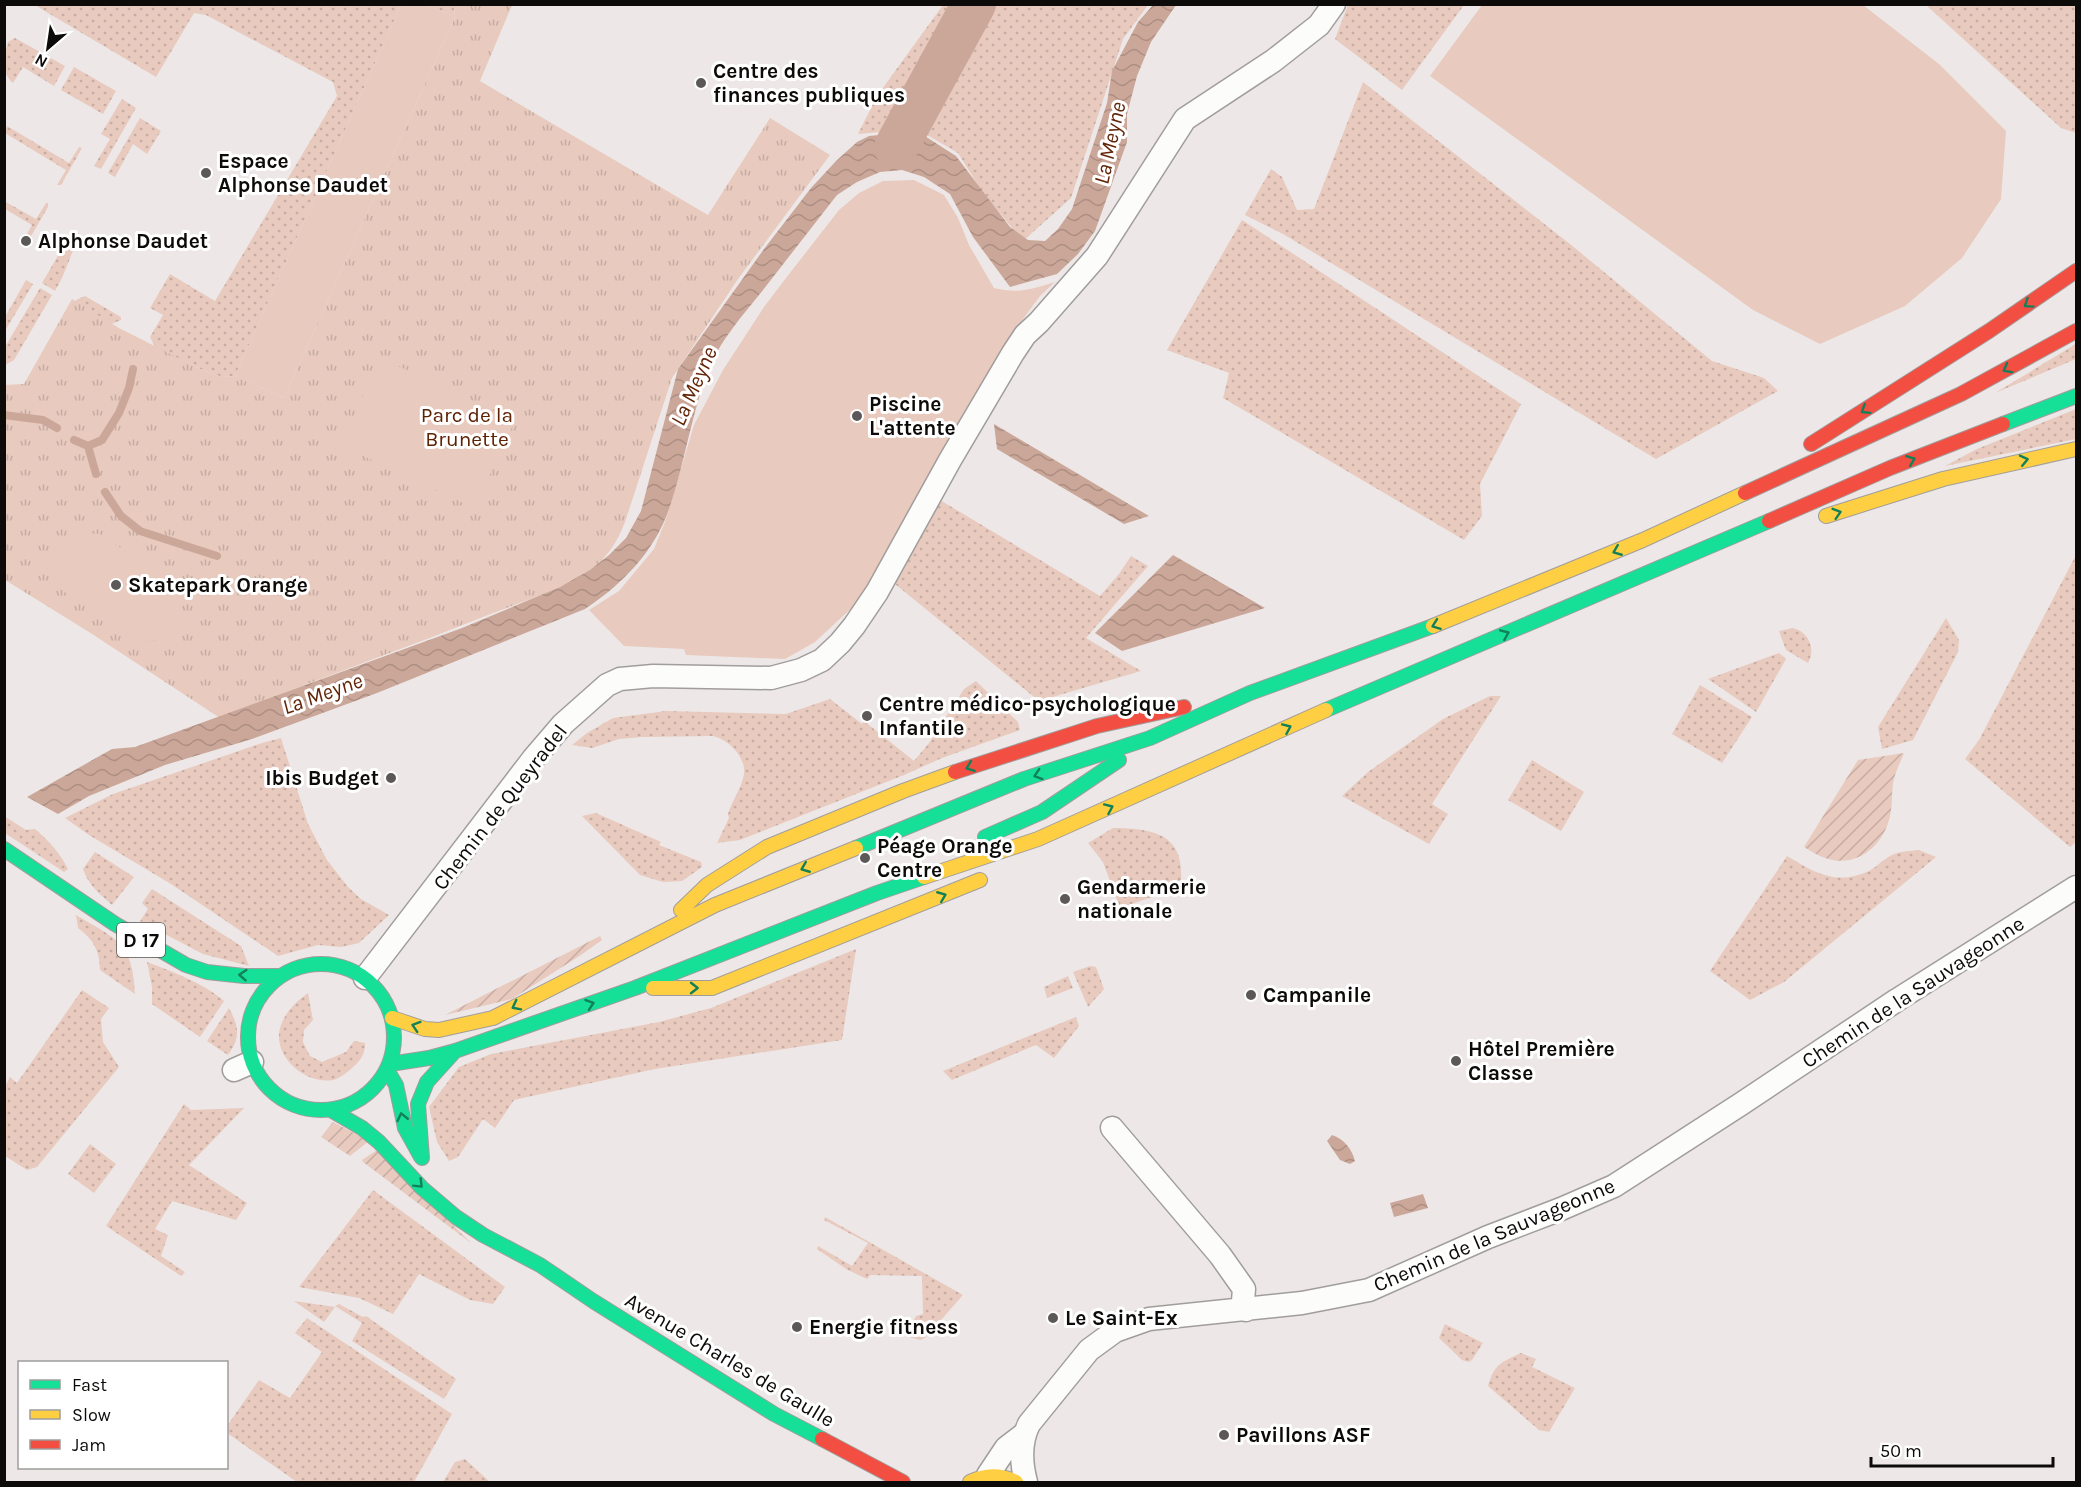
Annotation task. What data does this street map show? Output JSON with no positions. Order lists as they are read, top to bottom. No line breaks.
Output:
{"streets":{"main road":["D 17","Avenue Charles de Gaulle"],"street":["Chemin de Queyradel","Chemin de la Sauvageonne"]},"crossings":[["Chemin de Queyradel","D 17"],["Chemin de Queyradel","Avenue Charles de Gaulle"],["D 17","Avenue Charles de Gaulle"]],"one_way":["Avenue Charles de Gaulle"],"water":["La Meyne"],"parks":["Parc de la Brunette"],"places":["Centre des finances publiques","Espace Alphonse Daudet","Alphonse Daudet","Piscine L'attente","Skatepark Orange","Centre médico-psychologique Infantile","Ibis Budget","Péage Orange Centre","Gendarmerie nationale","Campanile","Hôtel Première Classe","Le Saint-Ex","Energie fitness","Pavillons ASF"],"legend":["Fast","Slow","Jam"],"scale_bar":"50 m","north":"bottom left"}
